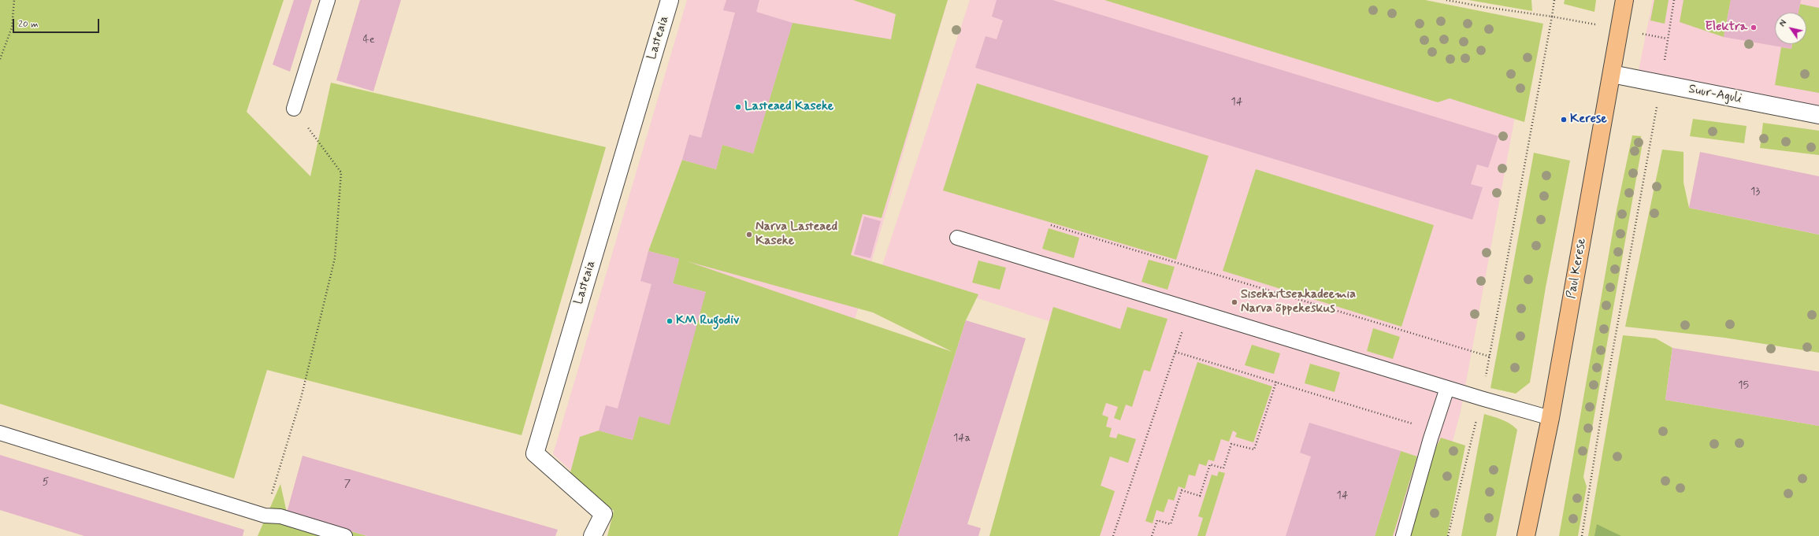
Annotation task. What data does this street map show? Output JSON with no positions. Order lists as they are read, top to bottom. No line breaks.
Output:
{"streets":{"highway":["Paul Kerese"],"street":["Lasteaia","Suur-Aguli"]},"crossings":[["Suur-Aguli","Paul Kerese"]],"places":["Elektra","Lasteaed Kaseke","Kerese","Narva Lasteaed Kaseke","Sisekaitseakadeemia Narva õppekeskus","KM Rugodiv"],"house_numbers":["4e","14","13","15","14a","5","7","14"],"scale_bar":"20 m","north":"top left"}
